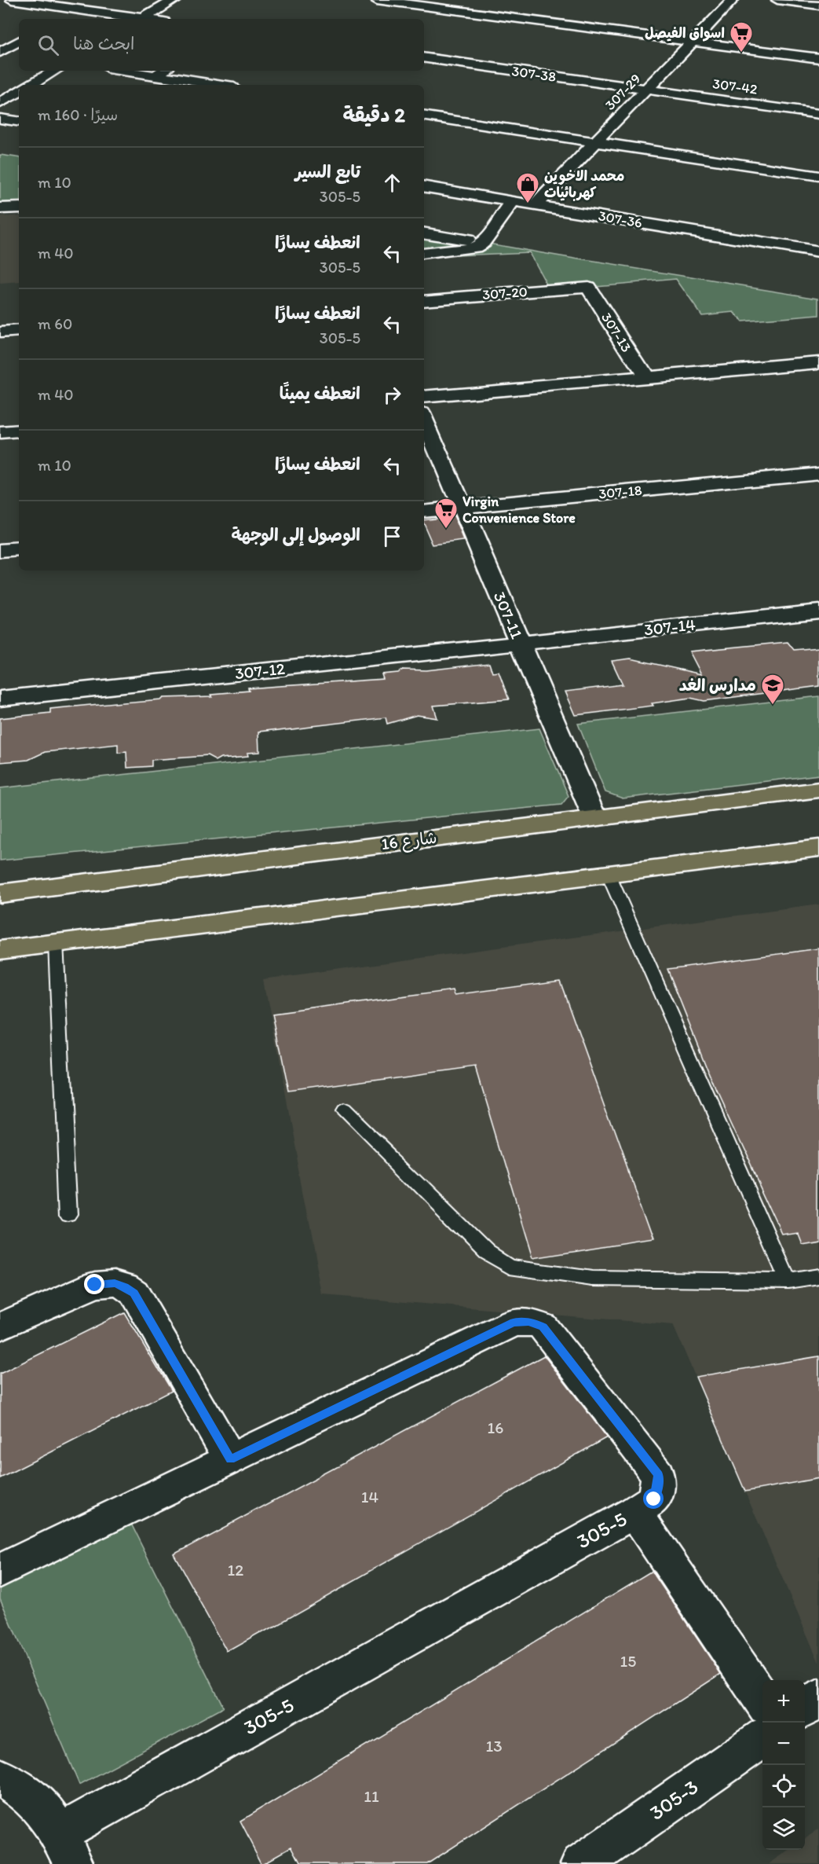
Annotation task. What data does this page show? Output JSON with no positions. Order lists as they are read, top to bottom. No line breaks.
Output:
{"streets":{"main road":["شارع 16"],"street":["307-38","307-42","307-29","307-36","307-20","307-13","307-18","307-11","307-14","307-12","305-5","305-3"]},"crossings":[["307-38","307-42"],["307-38","307-29"],["307-42","307-29"],["307-29","307-36"],["307-20","307-13"],["307-18","307-11"],["307-11","307-14"],["307-11","307-12"],["307-11","شارع 16"],["307-14","307-12"]],"places":{"supermarket":["اسواق الفيصل","Virgin Convenience Store"],"shop":["محمد الاخوين كهربائيات"],"school or university":["مدارس الغد"]},"house_numbers":["16","14","12","15","13","11"],"page":{"search":"ابحث هنا","heading":["2 دقيقة","سيرًا · 160 m"],"list":[["تابع السير","305-5","10 m"],["انعطف يسارًا","305-5","40 m"],["انعطف يسارًا","305-5","60 m"],["انعطف يمينًا","40 m"],["انعطف يسارًا","10 m"],"الوصول إلى الوجهة"],"map_buttons":["+","−"]}}
